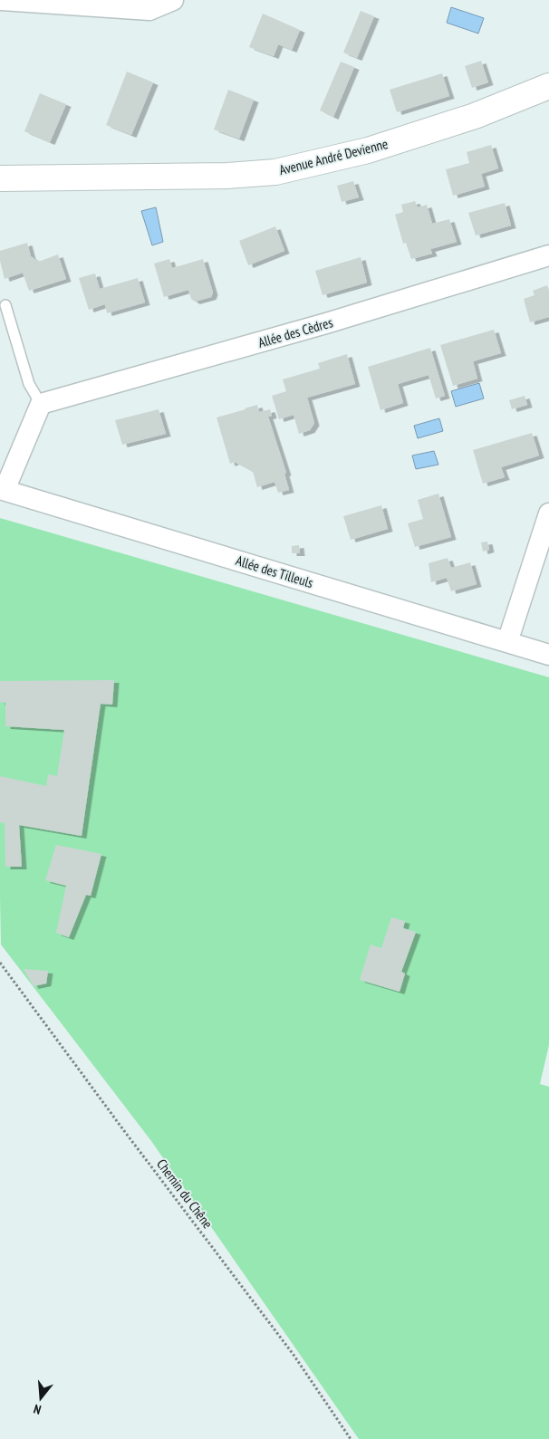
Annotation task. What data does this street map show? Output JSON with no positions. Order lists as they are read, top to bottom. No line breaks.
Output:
{"streets":{"street":["Avenue André Devienne","Allée des Cèdres","Allée des Tilleuls"],"path":["Chemin du Chêne"]},"north":"bottom"}
